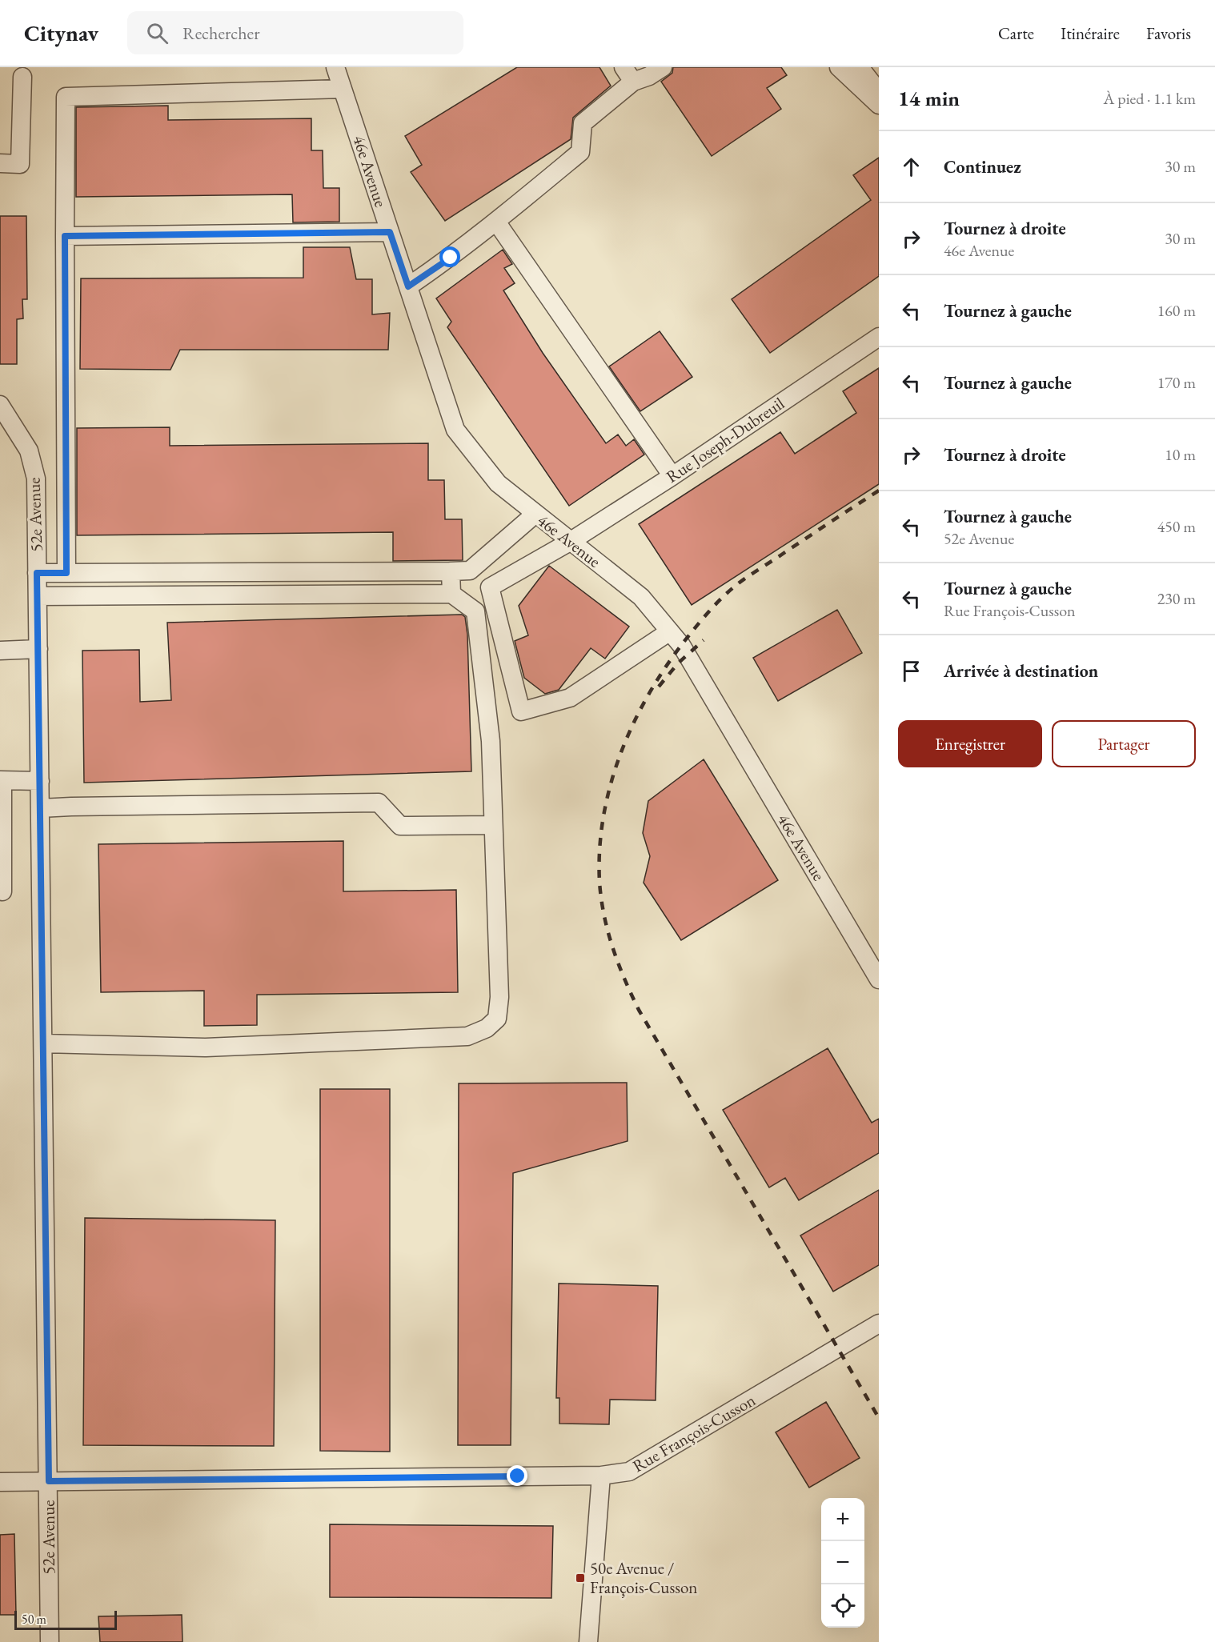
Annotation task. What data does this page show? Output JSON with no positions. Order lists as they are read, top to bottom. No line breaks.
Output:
{"streets":{"street":["46e Avenue","Rue Joseph-Dubreuil","52e Avenue","Rue François-Cusson"]},"crossings":[["46e Avenue","Rue Joseph-Dubreuil"],["52e Avenue","Rue François-Cusson"]],"places":{"transit":["50e Avenue / François-Cusson"]},"scale_bar":"50 m","page":{"header":"Citynav","search":"Rechercher","nav":["Carte","Itinéraire","Favoris"],"heading":["14 min","À pied · 1.1 km"],"list":[["Continuez","30 m"],["Tournez à droite","46e Avenue","30 m"],["Tournez à gauche","160 m"],["Tournez à gauche","170 m"],["Tournez à droite","10 m"],["Tournez à gauche","52e Avenue","450 m"],["Tournez à gauche","Rue François-Cusson","230 m"],"Arrivée à destination"],"buttons":["Enregistrer","Partager"],"map_buttons":["+","−"],"scale":"50 m"}}
